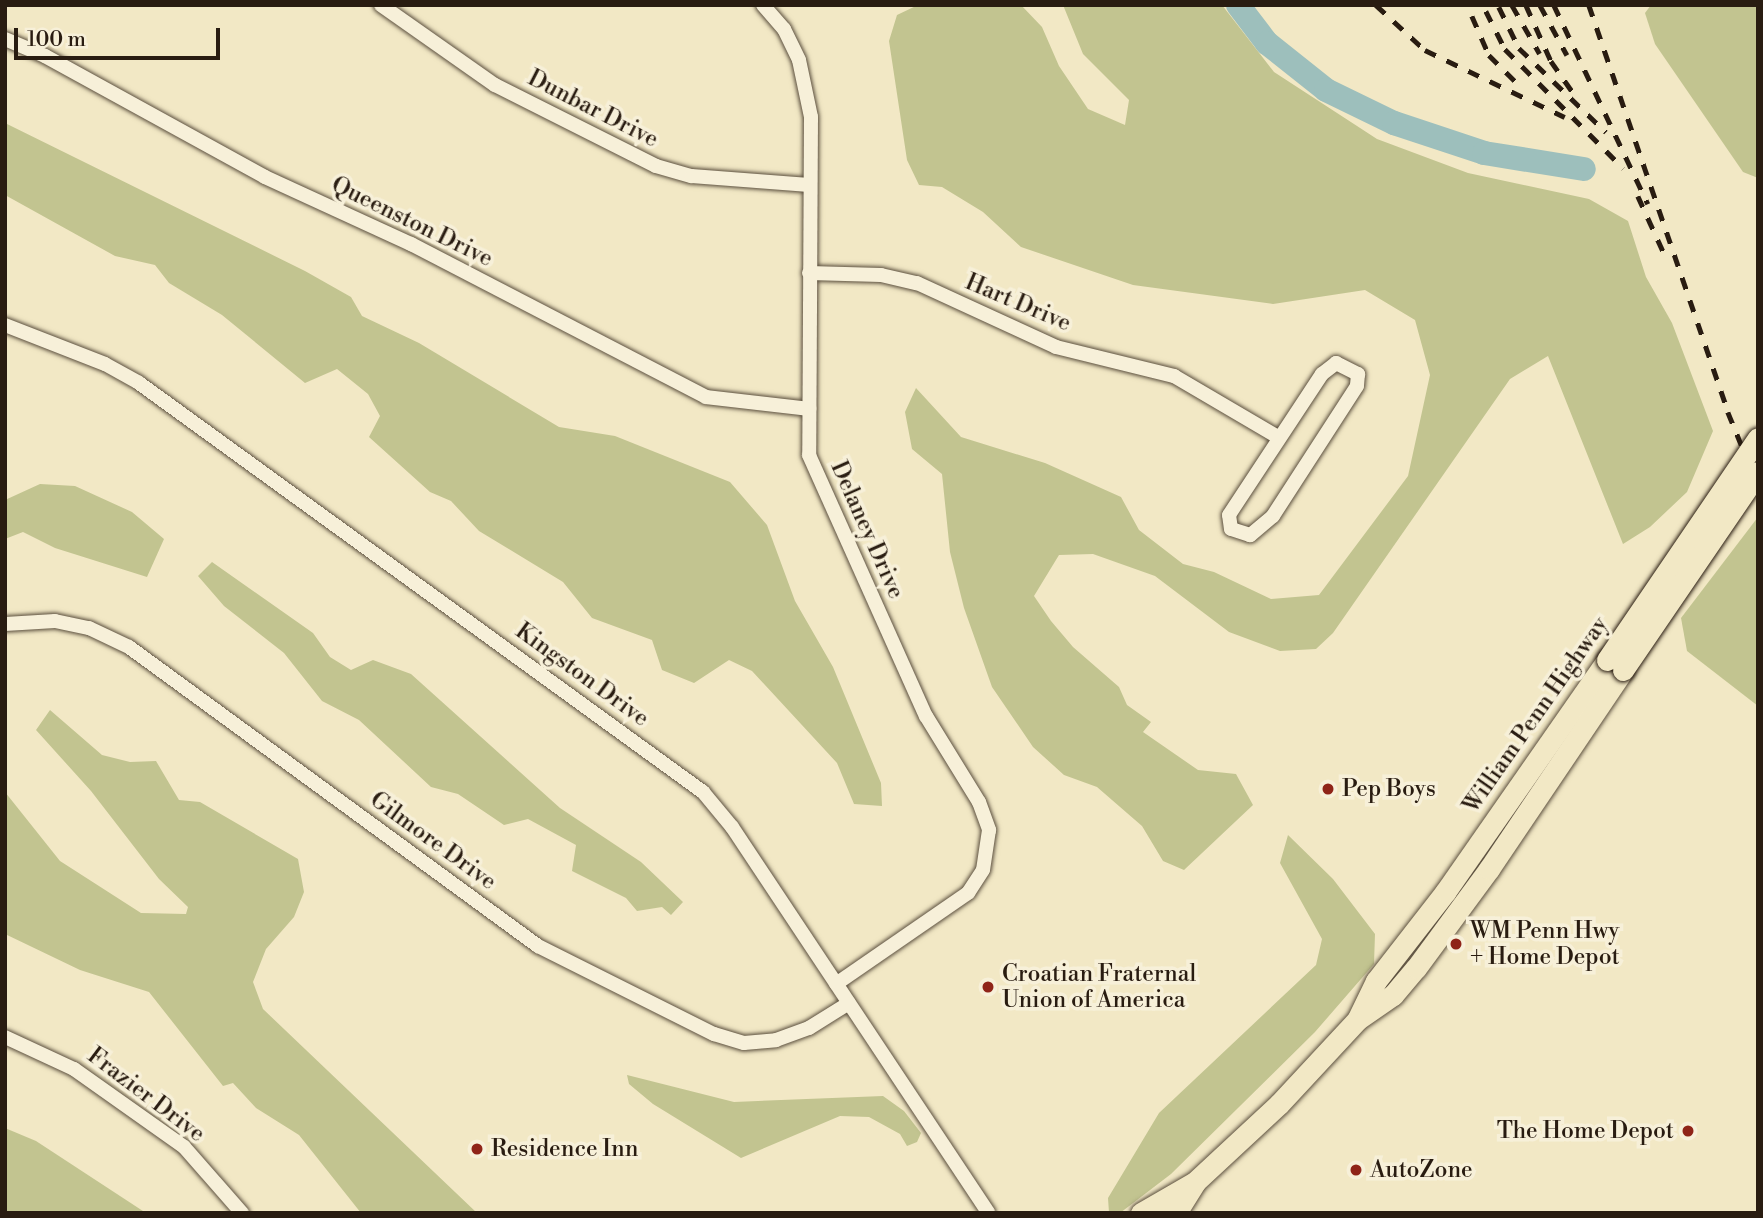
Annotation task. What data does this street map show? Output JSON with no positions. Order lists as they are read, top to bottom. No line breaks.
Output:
{"streets":{"highway":["William Penn Highway"],"street":["Dunbar Drive","Queenston Drive","Hart Drive","Delaney Drive","Kingston Drive","Gilmore Drive","Frazier Drive"]},"crossings":[["Dunbar Drive","Delaney Drive"],["Queenston Drive","Delaney Drive"],["Hart Drive","Delaney Drive"],["Delaney Drive","Kingston Drive"],["Kingston Drive","Gilmore Drive"]],"places":["Pep Boys","WM Penn Hwy + Home Depot","Croatian Fraternal Union of America","The Home Depot","Residence Inn","AutoZone"],"scale_bar":"100 m"}
